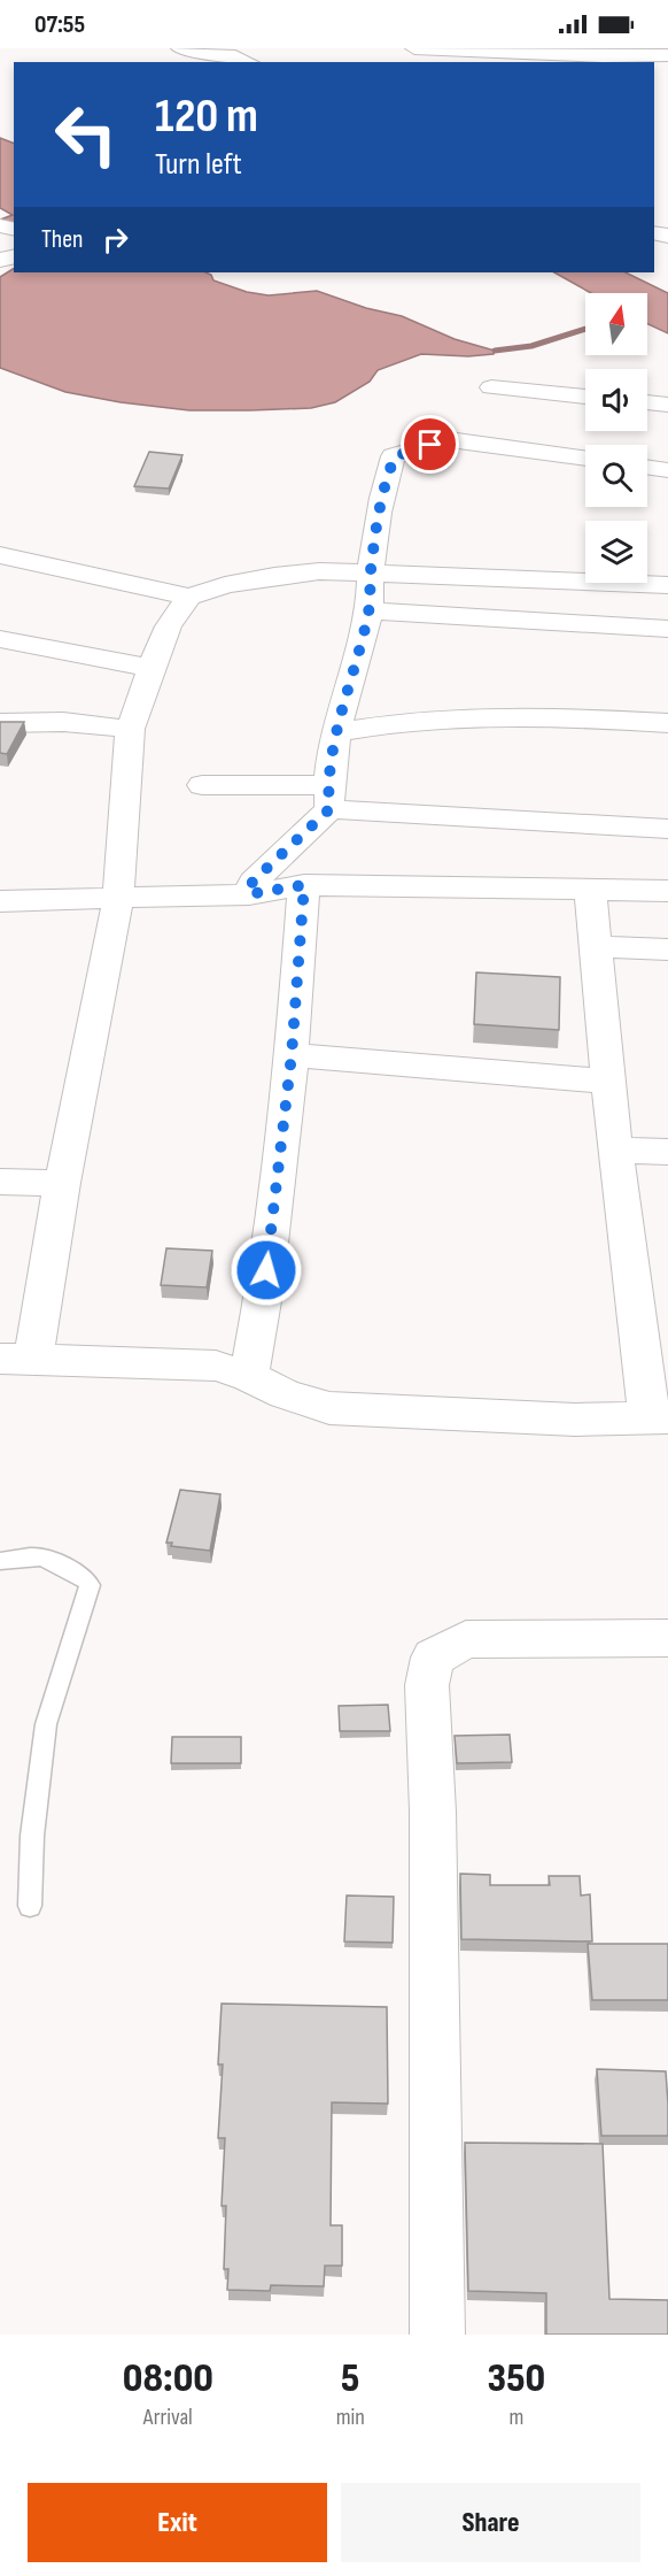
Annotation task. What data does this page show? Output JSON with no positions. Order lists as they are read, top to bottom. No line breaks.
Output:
{"north":"top","page":{"status":"07:55","turn":["120 m","Turn left"],"then":"Then","eta":["08:00","Arrival","5","min","350","m"],"buttons":["Exit","Share"]}}
